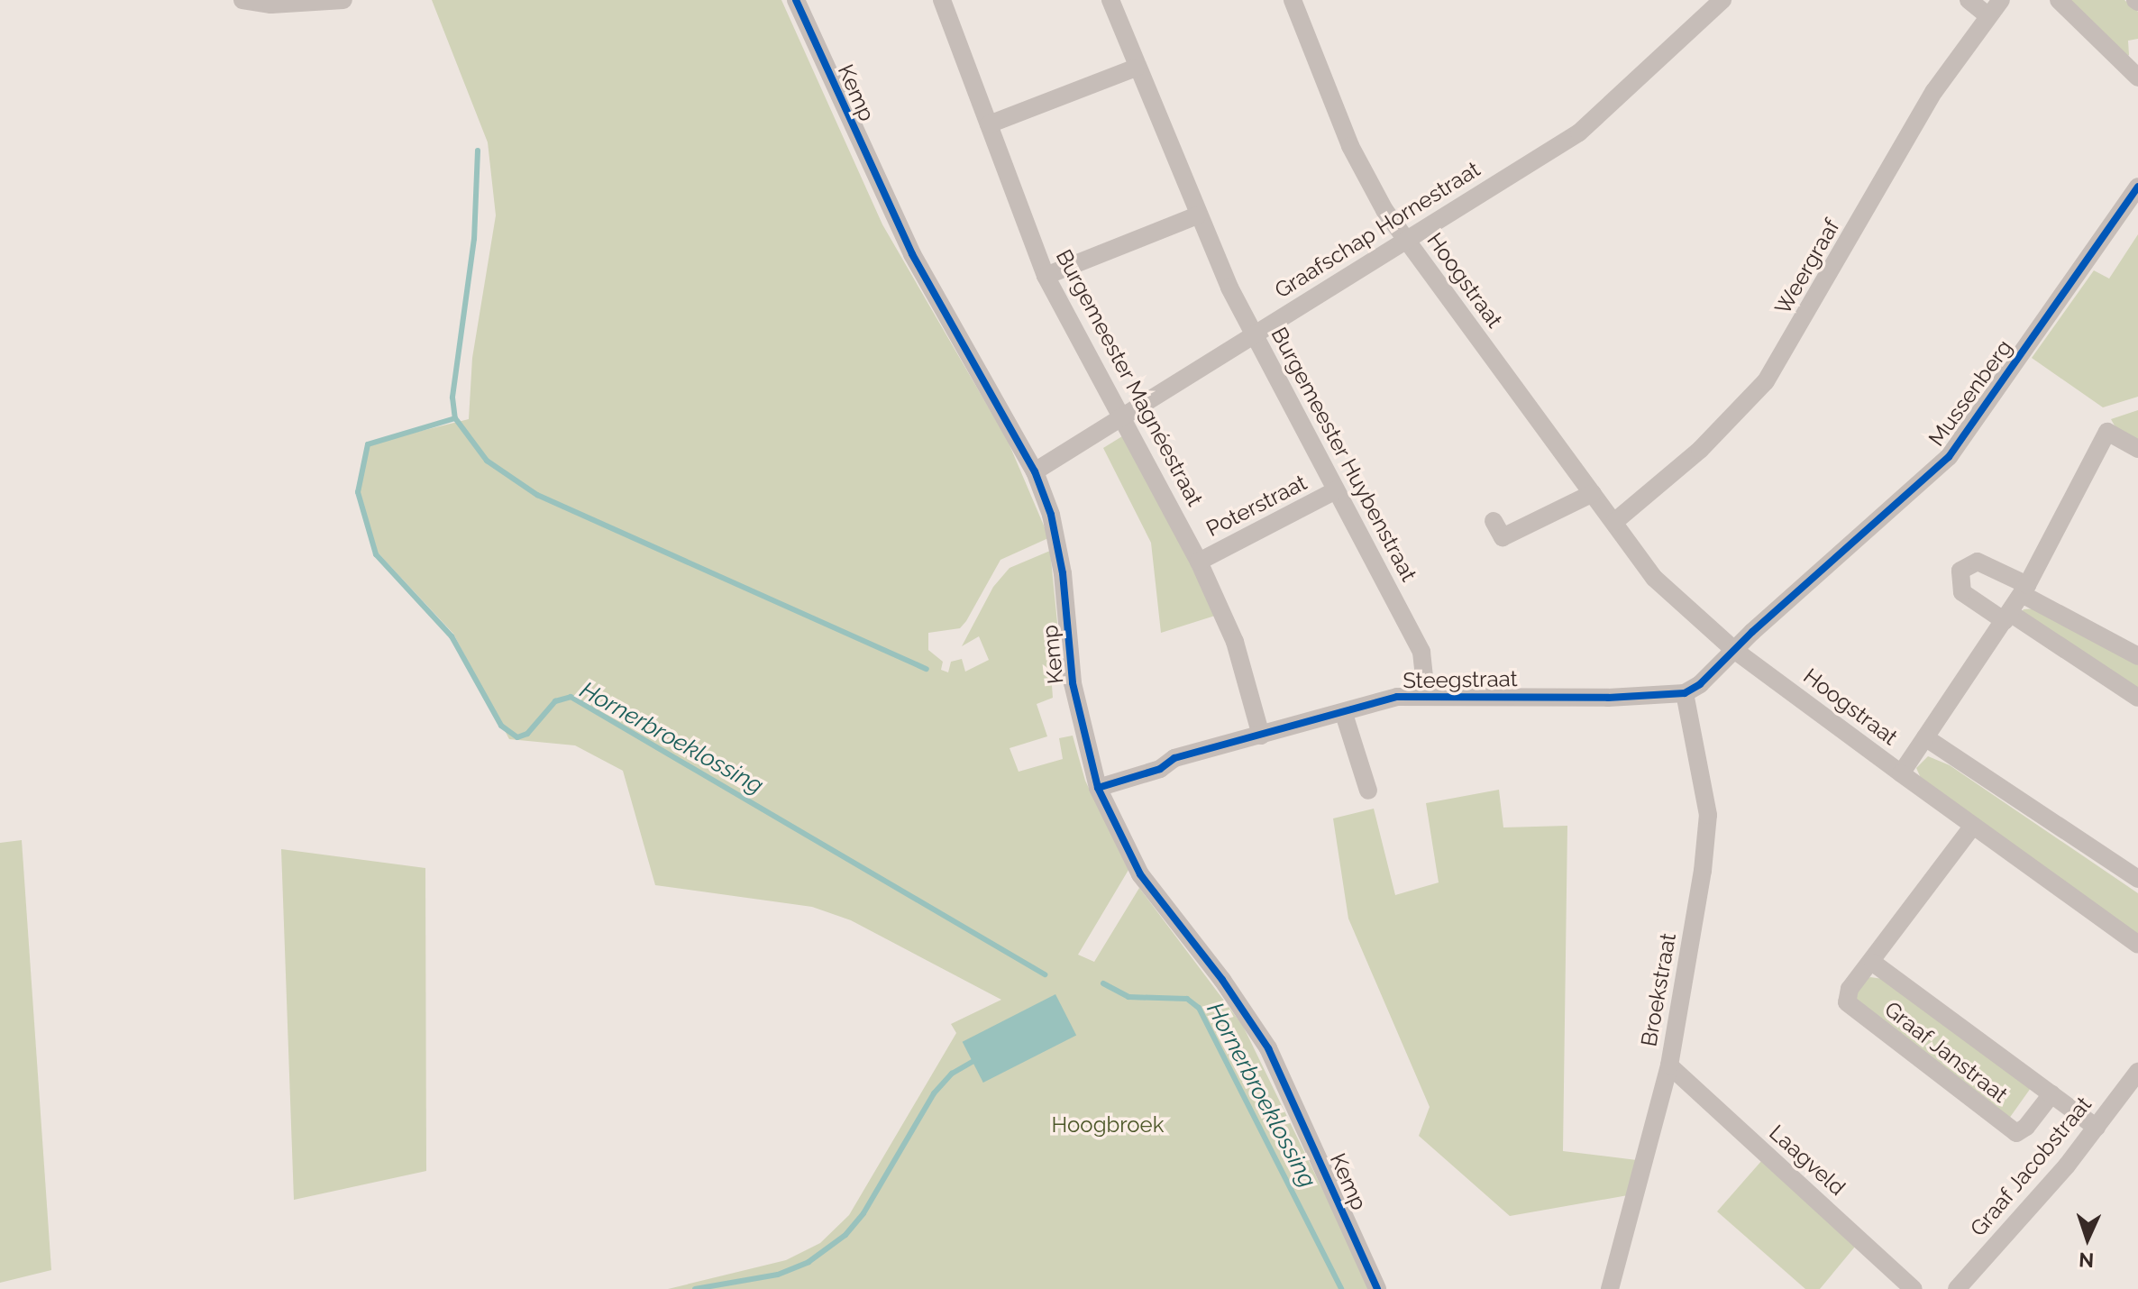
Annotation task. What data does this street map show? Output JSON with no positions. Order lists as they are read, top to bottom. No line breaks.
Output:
{"streets":{"street":["Kemp","Graafschap Hornestraat","Weergraaf","Hoogstraat","Burgemeester Magnéestraat","Mussenberg","Burgemeester Huybenstraat","Poterstraat","Steegstraat","Broekstraat","Graaf Janstraat","Laagveld","Graaf Jacobstraat"]},"crossings":[["Kemp","Graafschap Hornestraat"],["Kemp","Steegstraat"],["Graafschap Hornestraat","Hoogstraat"],["Graafschap Hornestraat","Burgemeester Magnéestraat"],["Graafschap Hornestraat","Burgemeester Huybenstraat"],["Weergraaf","Hoogstraat"],["Hoogstraat","Mussenberg"],["Hoogstraat","Graaf Janstraat"],["Burgemeester Magnéestraat","Poterstraat"],["Burgemeester Magnéestraat","Steegstraat"],["Burgemeester Huybenstraat","Poterstraat"],["Burgemeester Huybenstraat","Steegstraat"],["Steegstraat","Broekstraat"],["Broekstraat","Laagveld"],["Graaf Janstraat","Graaf Jacobstraat"]],"water":["Hornerbroeklossing"],"parks":["Hoogbroek"],"north":"bottom"}
